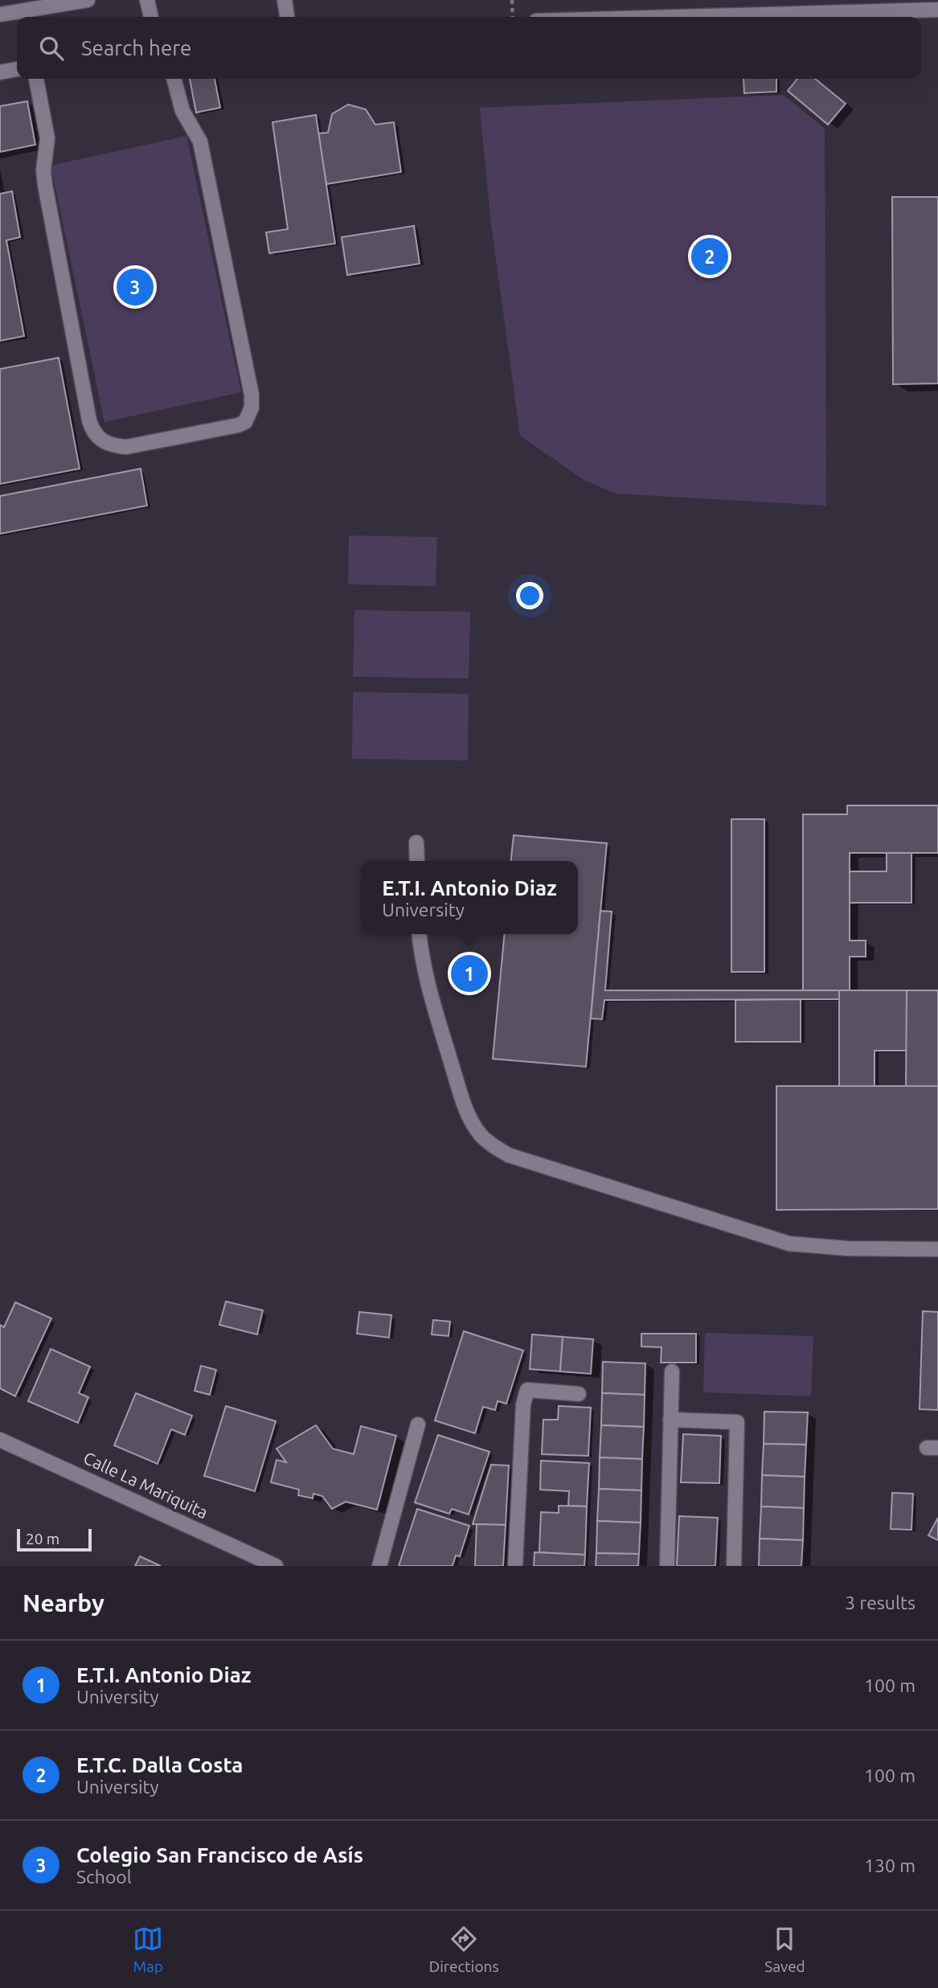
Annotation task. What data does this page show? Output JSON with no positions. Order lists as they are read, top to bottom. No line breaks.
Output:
{"streets":{"street":["Calle La Mariquita"]},"scale_bar":"20 m","page":{"search":"Search here","pins":["2","3","1"],"popup":["E.T.I. Antonio Diaz","University"],"scale":"20 m","heading":["Nearby","3 results"],"list":[{"mark":"1","name":"E.T.I. Antonio Diaz","note":"University","value":"100 m"},{"mark":"2","name":"E.T.C. Dalla Costa","note":"University","value":"100 m"},{"mark":"3","name":"Colegio San Francisco de Asís","note":"School","value":"130 m"}],"nav":["Map","Directions","Saved"]}}
